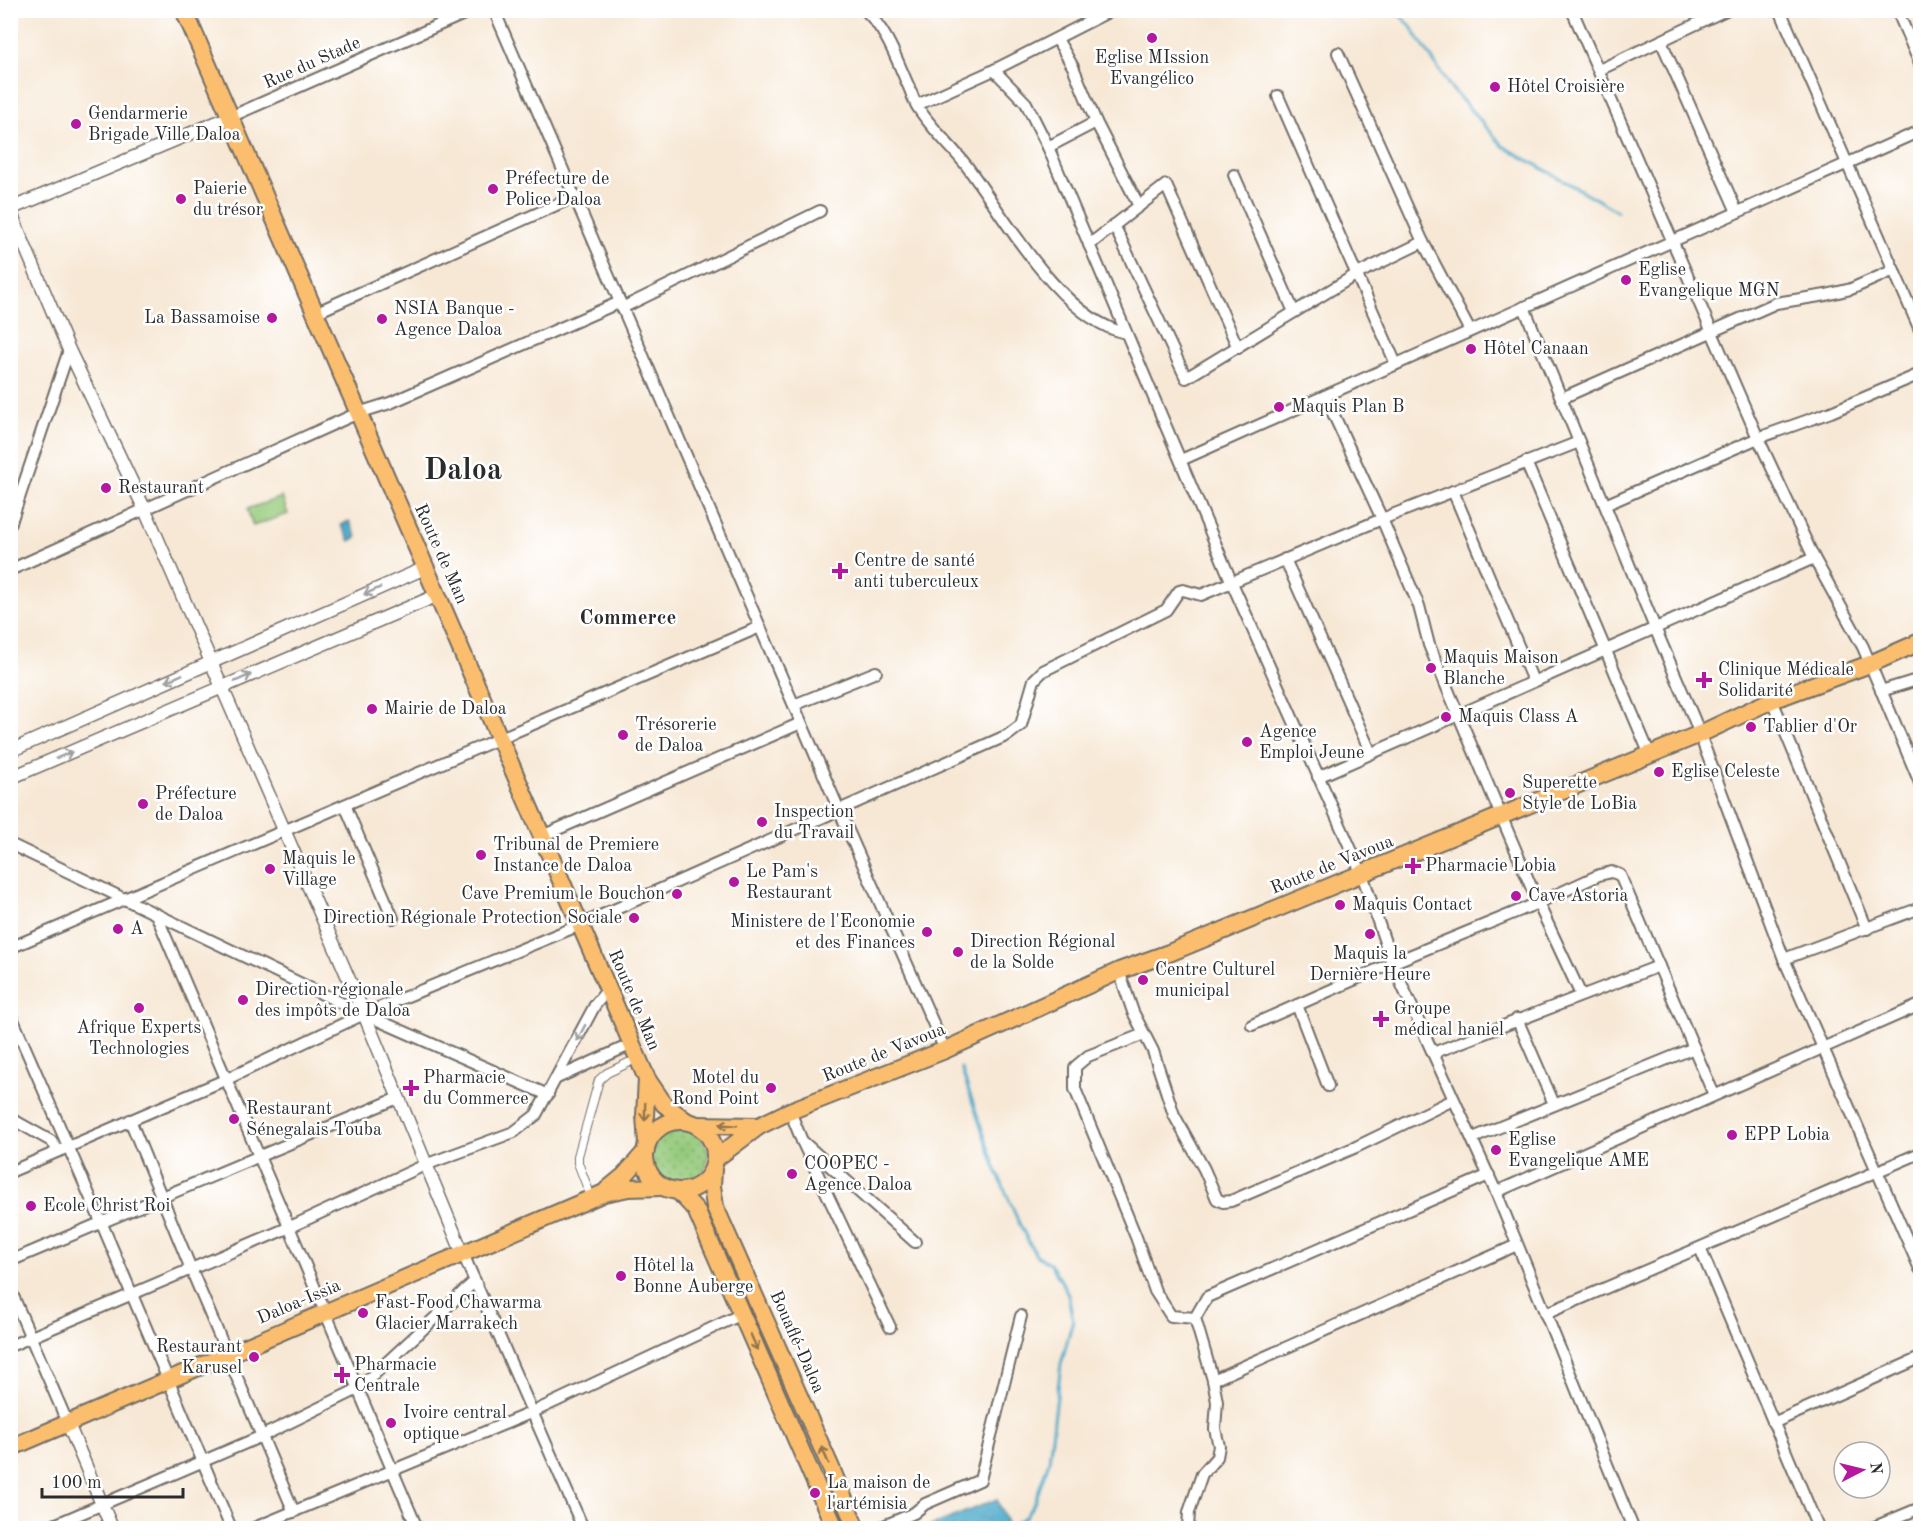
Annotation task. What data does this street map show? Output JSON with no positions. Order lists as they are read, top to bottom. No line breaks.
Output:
{"streets":{"main road":["Route de Man","Route de Vavoua","Daloa-Issia","Bouaflé-Daloa"],"street":["Rue du Stade"]},"crossings":[["Rue du Stade","Route de Man"],["Route de Man","Bouaflé-Daloa"]],"districts":["Daloa","Commerce"],"places":{"other":["Eglise MIssion Evangélico","Hôtel Croisière","Gendarmerie Brigade Ville Daloa","Préfecture de Police Daloa","Paierie du trésor","Eglise Evangelique MGN","La Bassamoise","NSIA Banque - Agence Daloa","Hôtel Canaan","Maquis Plan B","Restaurant","Maquis Maison Blanche","Mairie de Daloa","Maquis Class A","Tablier d'Or","Trésorerie de Daloa","Agence Emploi Jeune","Eglise Celeste","Superette Style de LoBia","Préfecture de Daloa","Inspection du Travail","Tribunal de Premiere Instance de Daloa","Maquis le Village","Le Pam's Restaurant","Cave Premium le Bouchon","Cave Astoria","Maquis Contact","Direction Régionale Protection Sociale","A","Ministere de l'Economie et des Finances","Maquis la Dernière Heure","Direction Régional de la Solde","Centre Culturel municipal","Direction régionale des impôts de Daloa","Afrique Experts Technologies","Motel du Rond Point","Restaurant Sénegalais Touba","EPP Lobia","Eglise Evangelique AME","COOPEC - Agence Daloa","Ecole Christ Roi","Hôtel la Bonne Auberge","Fast-Food Chawarma Glacier Marrakech","Restaurant Karusel","Ivoire central optique","La maison de l'artémisia"],"health":["Centre de santé anti tuberculeux","Clinique Médicale Solidarité","Pharmacie Lobia","Groupe médical haniel","Pharmacie du Commerce","Pharmacie Centrale"]},"scale_bar":"100 m","north":"right"}
